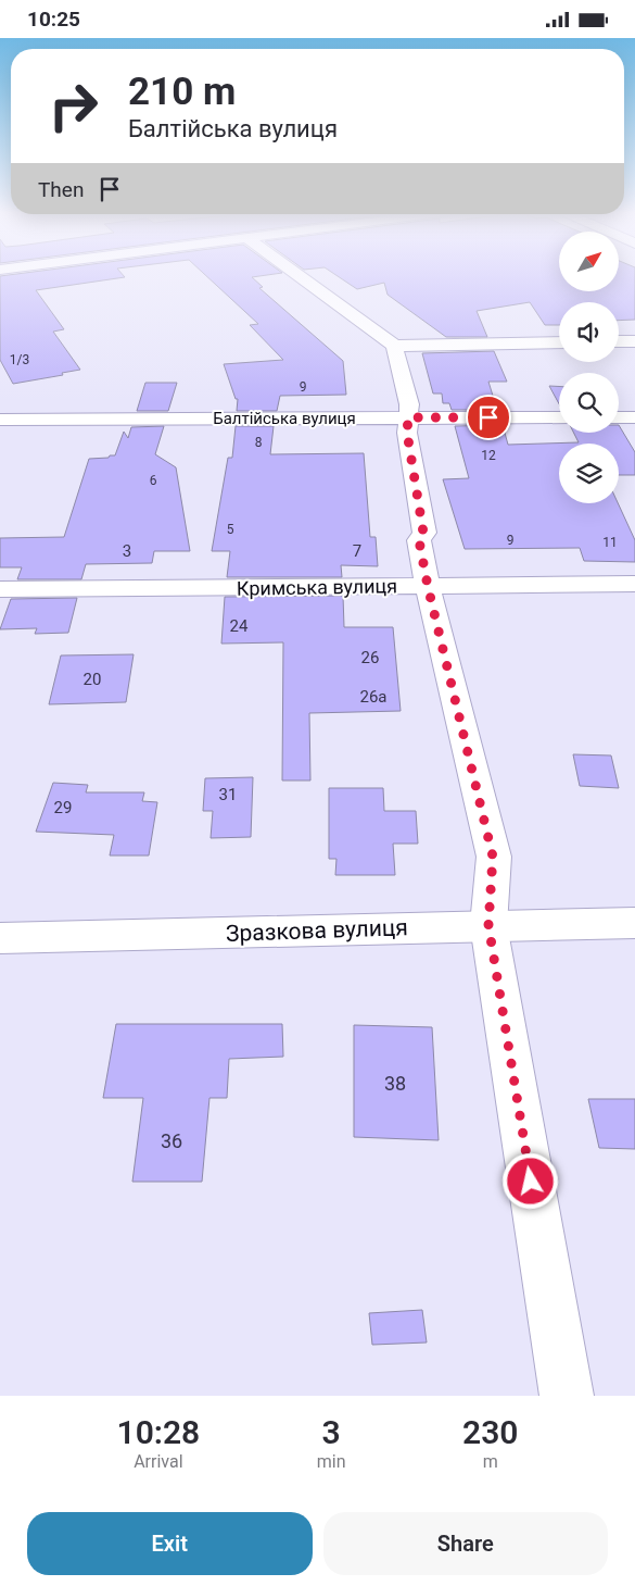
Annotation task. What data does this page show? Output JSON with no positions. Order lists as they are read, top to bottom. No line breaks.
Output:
{"streets":{"street":["Балтійська вулиця","Кримська вулиця","Зразкова вулиця"]},"house_numbers":["1/3","9","8","12","6","5","9","11","3","7","24","26","20","26а","31","29","38","36"],"north":"top right","page":{"status":"10:25","turn":["210 m","Балтійська вулиця"],"then":"Then","eta":["10:28","Arrival","3","min","230","m"],"buttons":["Exit","Share"]}}
